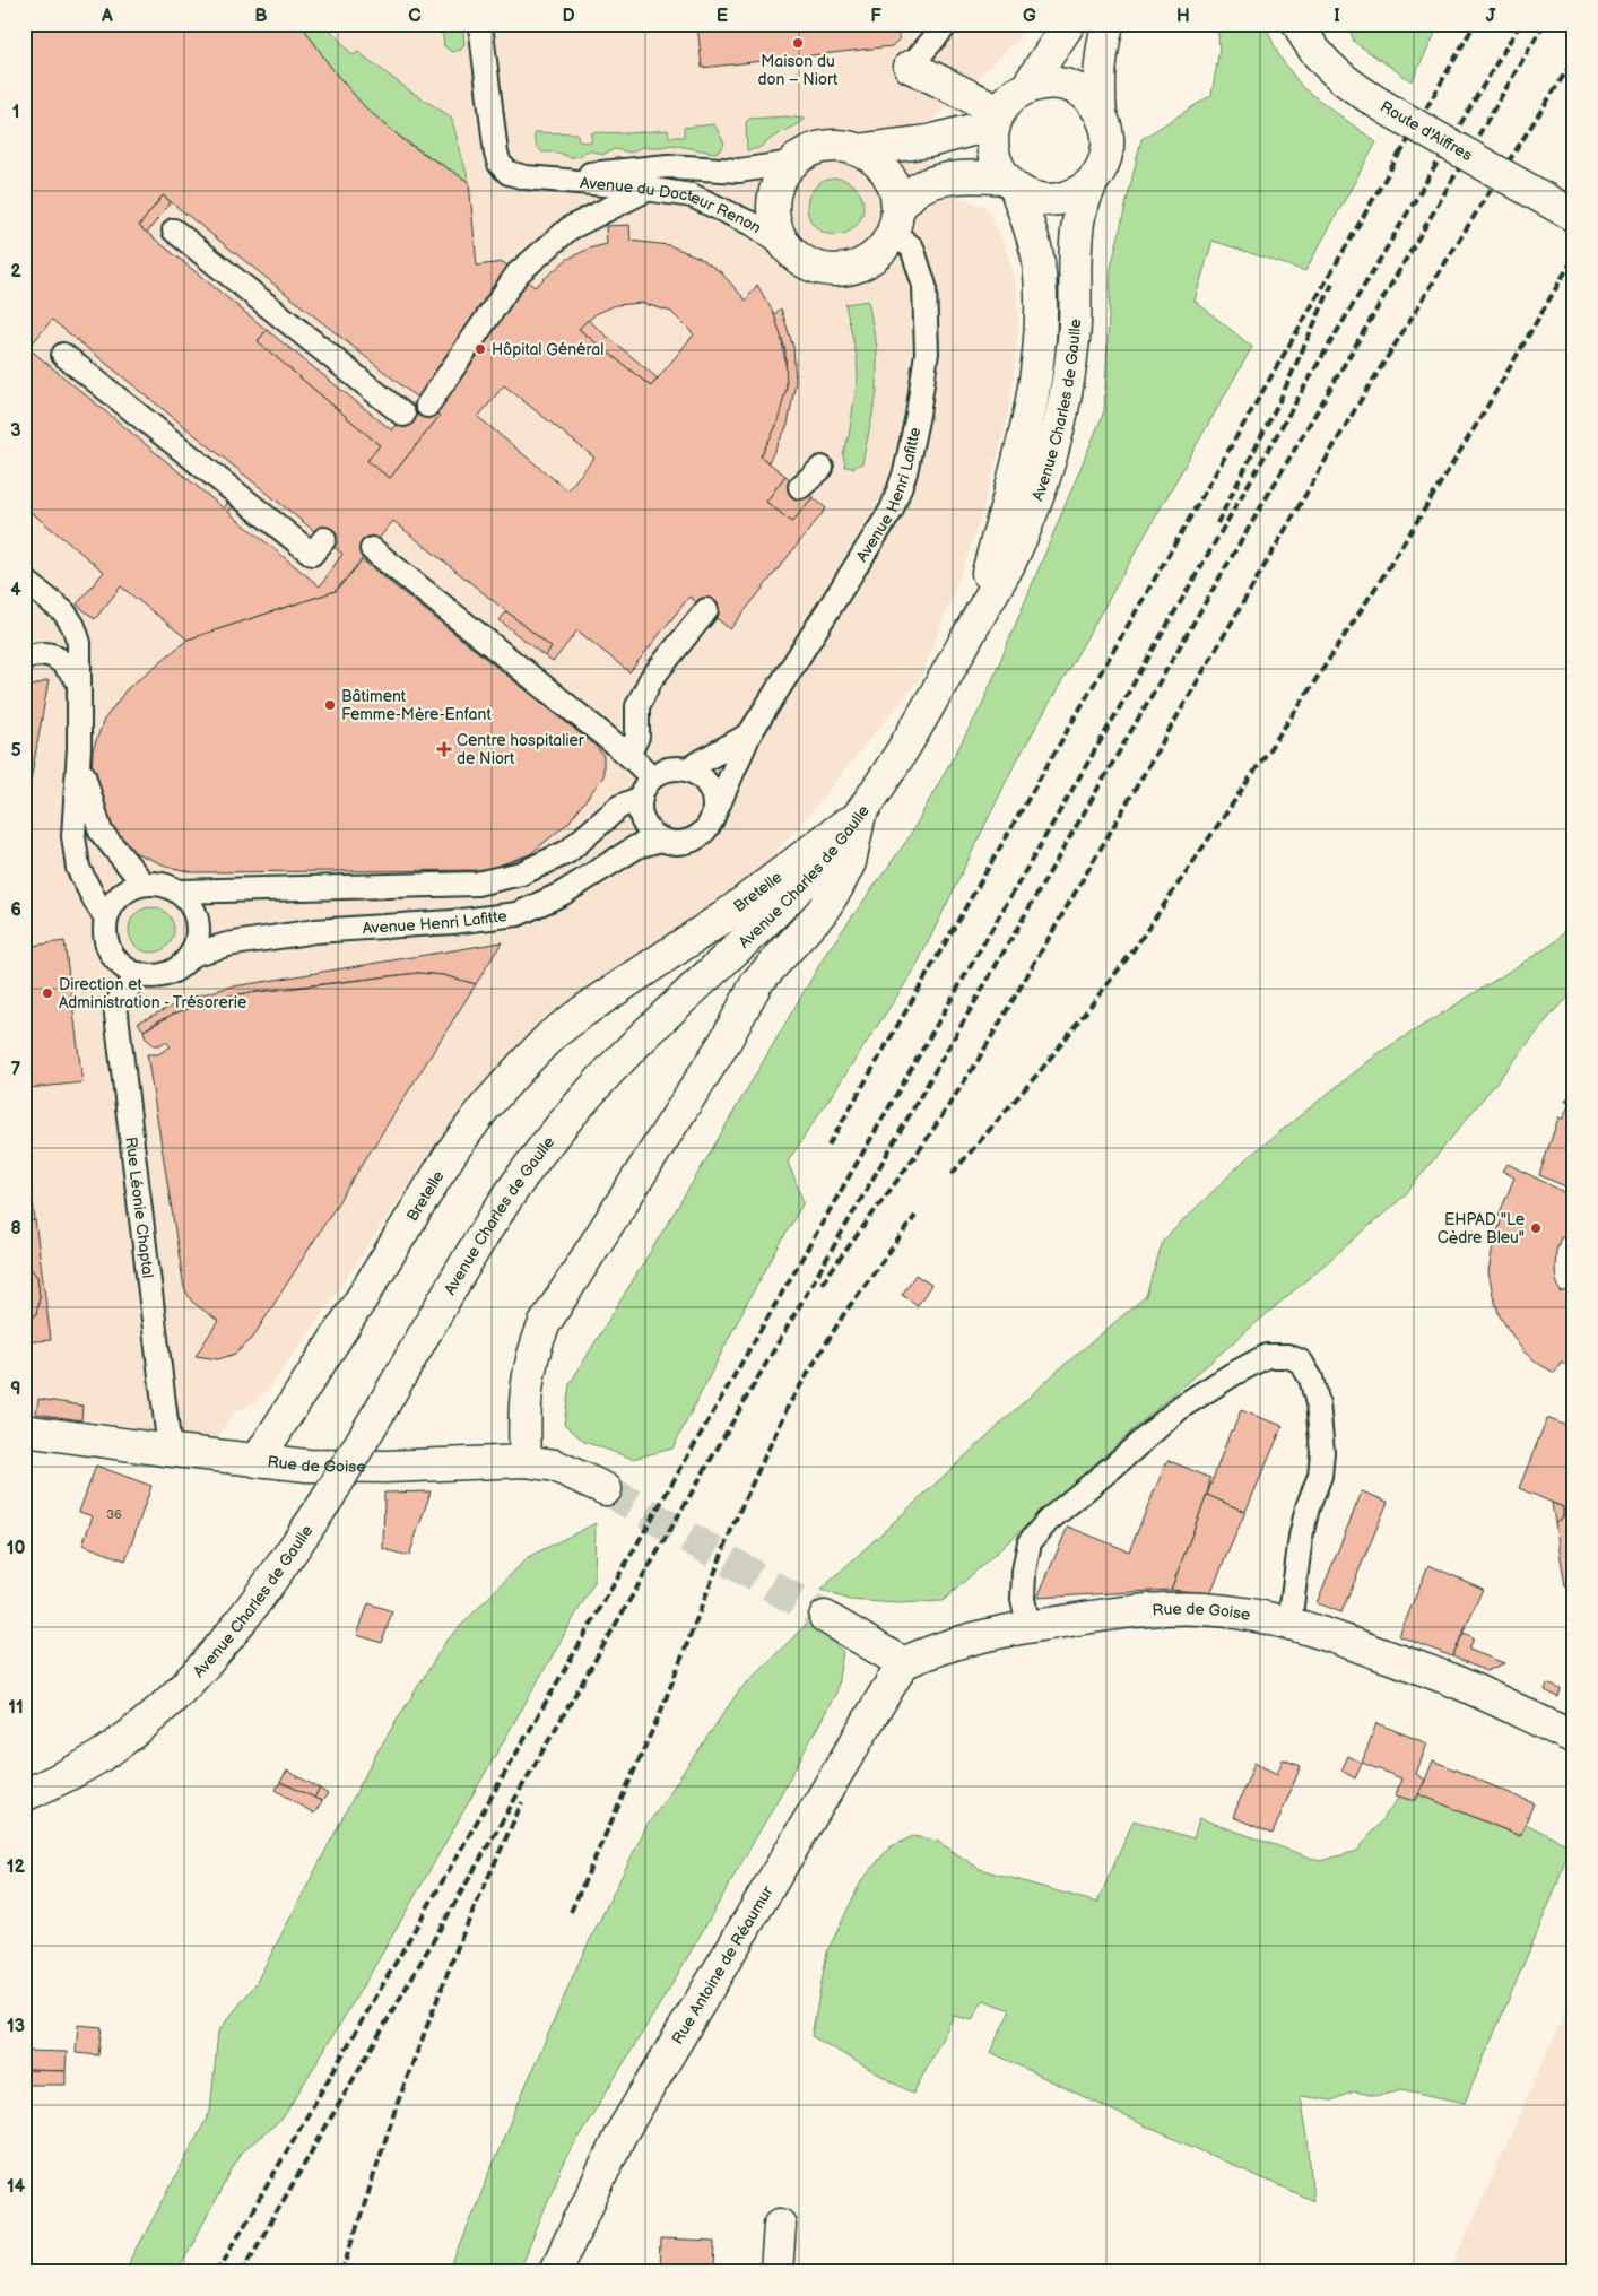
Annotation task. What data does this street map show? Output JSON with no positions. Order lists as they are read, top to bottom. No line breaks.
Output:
{"streets":{"street":["Route d'Aiffres","Avenue Charles de Gaulle","Bretelle","Rue de Goise","Rue Antoine de Réaumur"],"lane":["Avenue du Docteur Renon","Avenue Henri Lafitte","Rue Léonie Chaptal"]},"crossings":[["Avenue du Docteur Renon","Avenue Henri Lafitte"],["Avenue Charles de Gaulle","Bretelle"],["Avenue Henri Lafitte","Rue Léonie Chaptal"],["Bretelle","Rue de Goise"],["Rue Léonie Chaptal","Rue de Goise"],["Rue de Goise","Rue Antoine de Réaumur"]],"places":{"other":["Maison du don – Niort","Hôpital Général","Bâtiment Femme-Mère-Enfant","Direction et Administration - Trésorerie","EHPAD \"Le Cèdre Bleu\""],"health":["Centre hospitalier de Niort"]},"house_numbers":["36"],"grid":{"columns":["A","B","C","D","E","F","G","H","I","J"],"rows":["1","2","3","4","5","6","7","8","9","10","11","12","13","14"]}}
